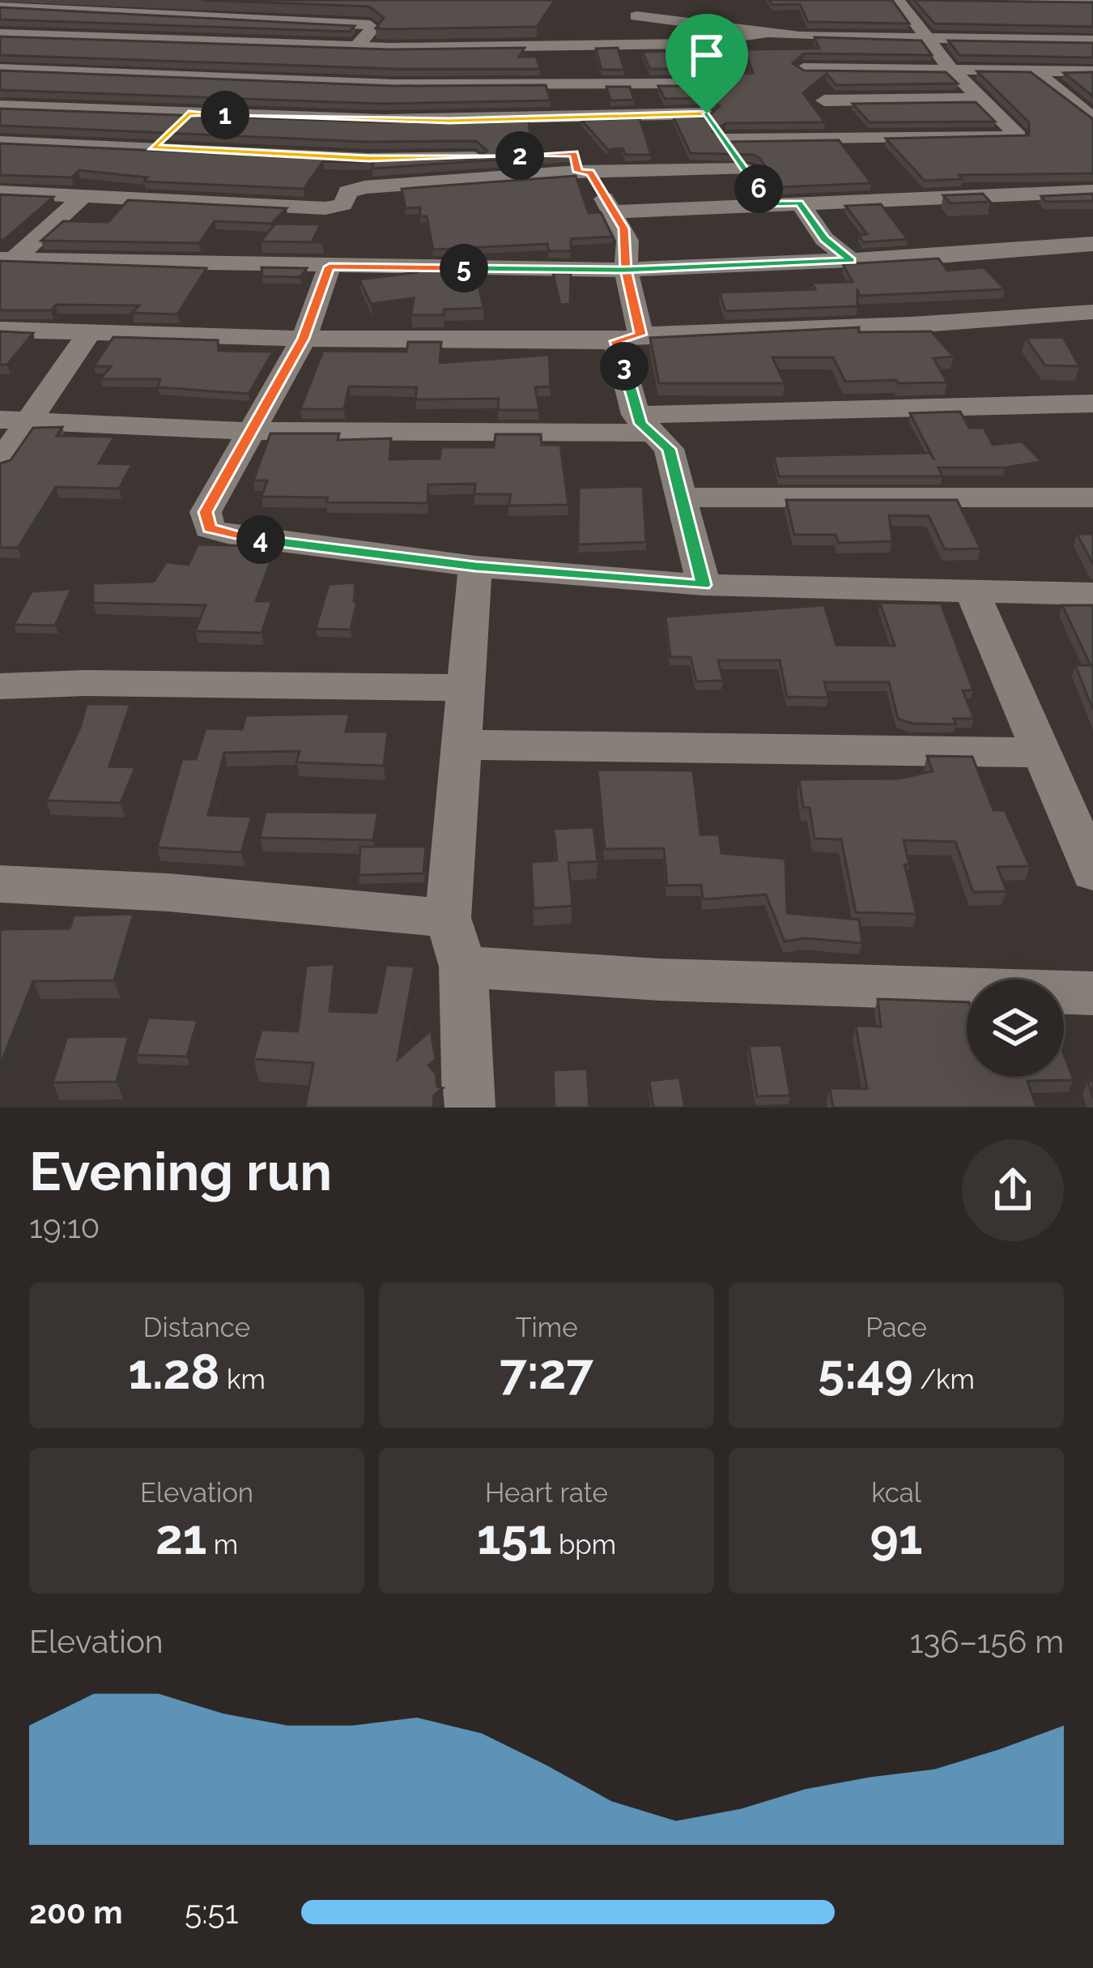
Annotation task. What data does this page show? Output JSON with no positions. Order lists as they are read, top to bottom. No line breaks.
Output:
{"page":{"pins":["1","2","6","5","3","4"],"heading":["Evening run","19:10"],"stats":[["Distance","1.28 km"],["Time","7:27"],["Pace","5:49 /km"],["Elevation","21 m"],["Heart rate","151 bpm"],["kcal","91"]],"chart":["Elevation","136–156 m"],"list":[{"name":"200 m","note":"5:51"}]}}
